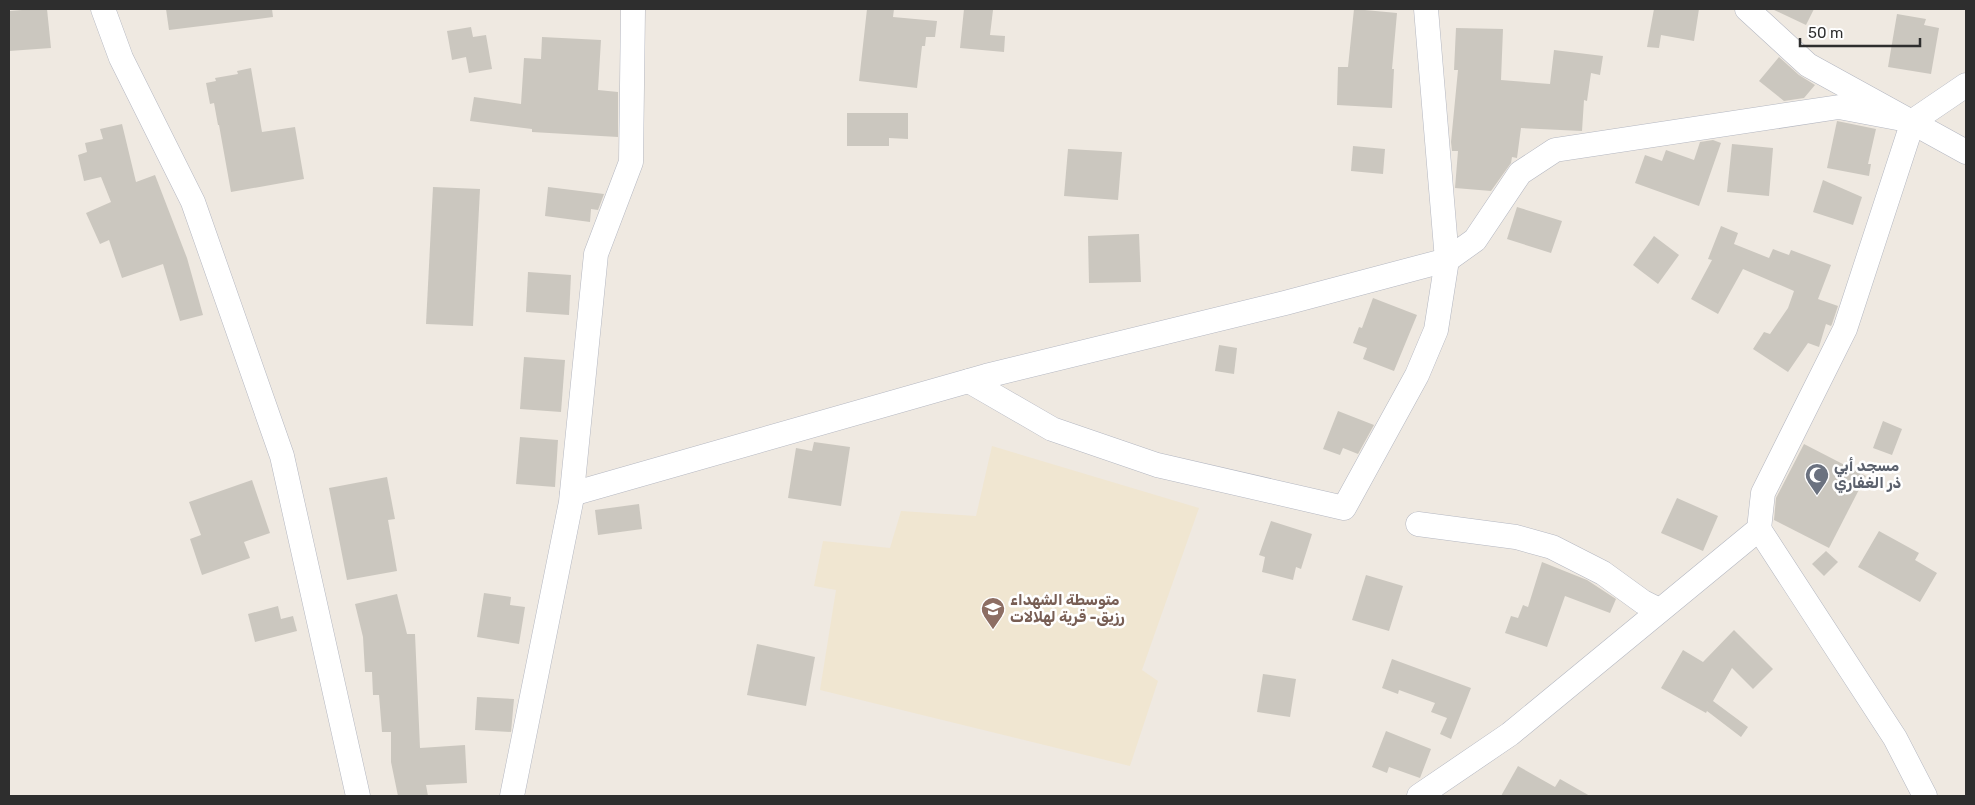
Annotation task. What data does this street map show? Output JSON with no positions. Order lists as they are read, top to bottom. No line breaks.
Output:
{"places":{"mosque":["مسجد أبي ذر الغفاري"],"school or university":["متوسطة الشهداء رزيق- قرية لهلالات"]},"scale_bar":"50 m"}
